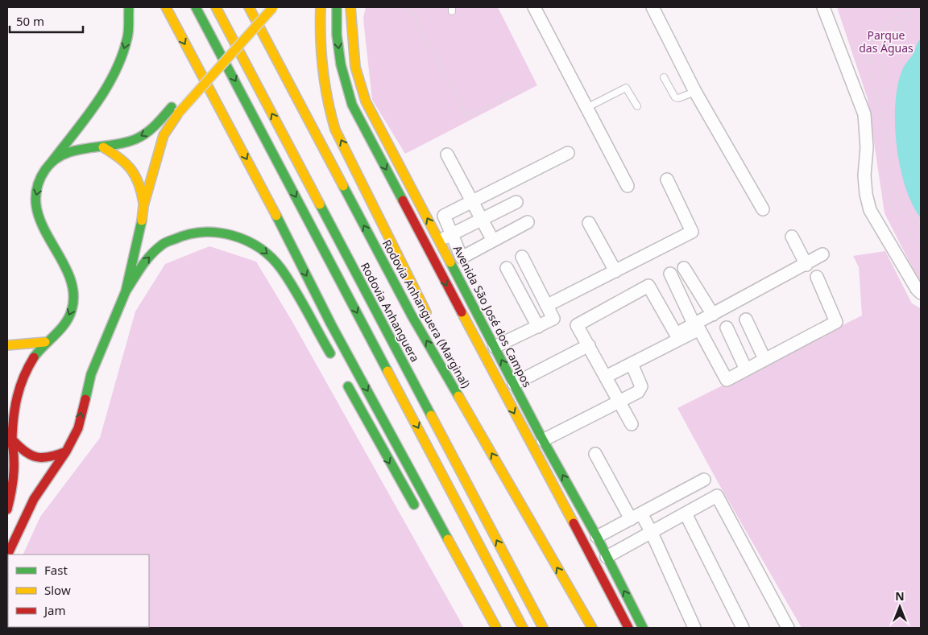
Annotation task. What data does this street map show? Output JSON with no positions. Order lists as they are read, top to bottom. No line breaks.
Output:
{"streets":{"main road":["Rodovia Anhanguera","Rodovia Anhanguera (Marginal)","Avenida São José dos Campos"]},"parks":["Parque das Águas"],"legend":["Fast","Slow","Jam"],"scale_bar":"50 m","north":"top"}
